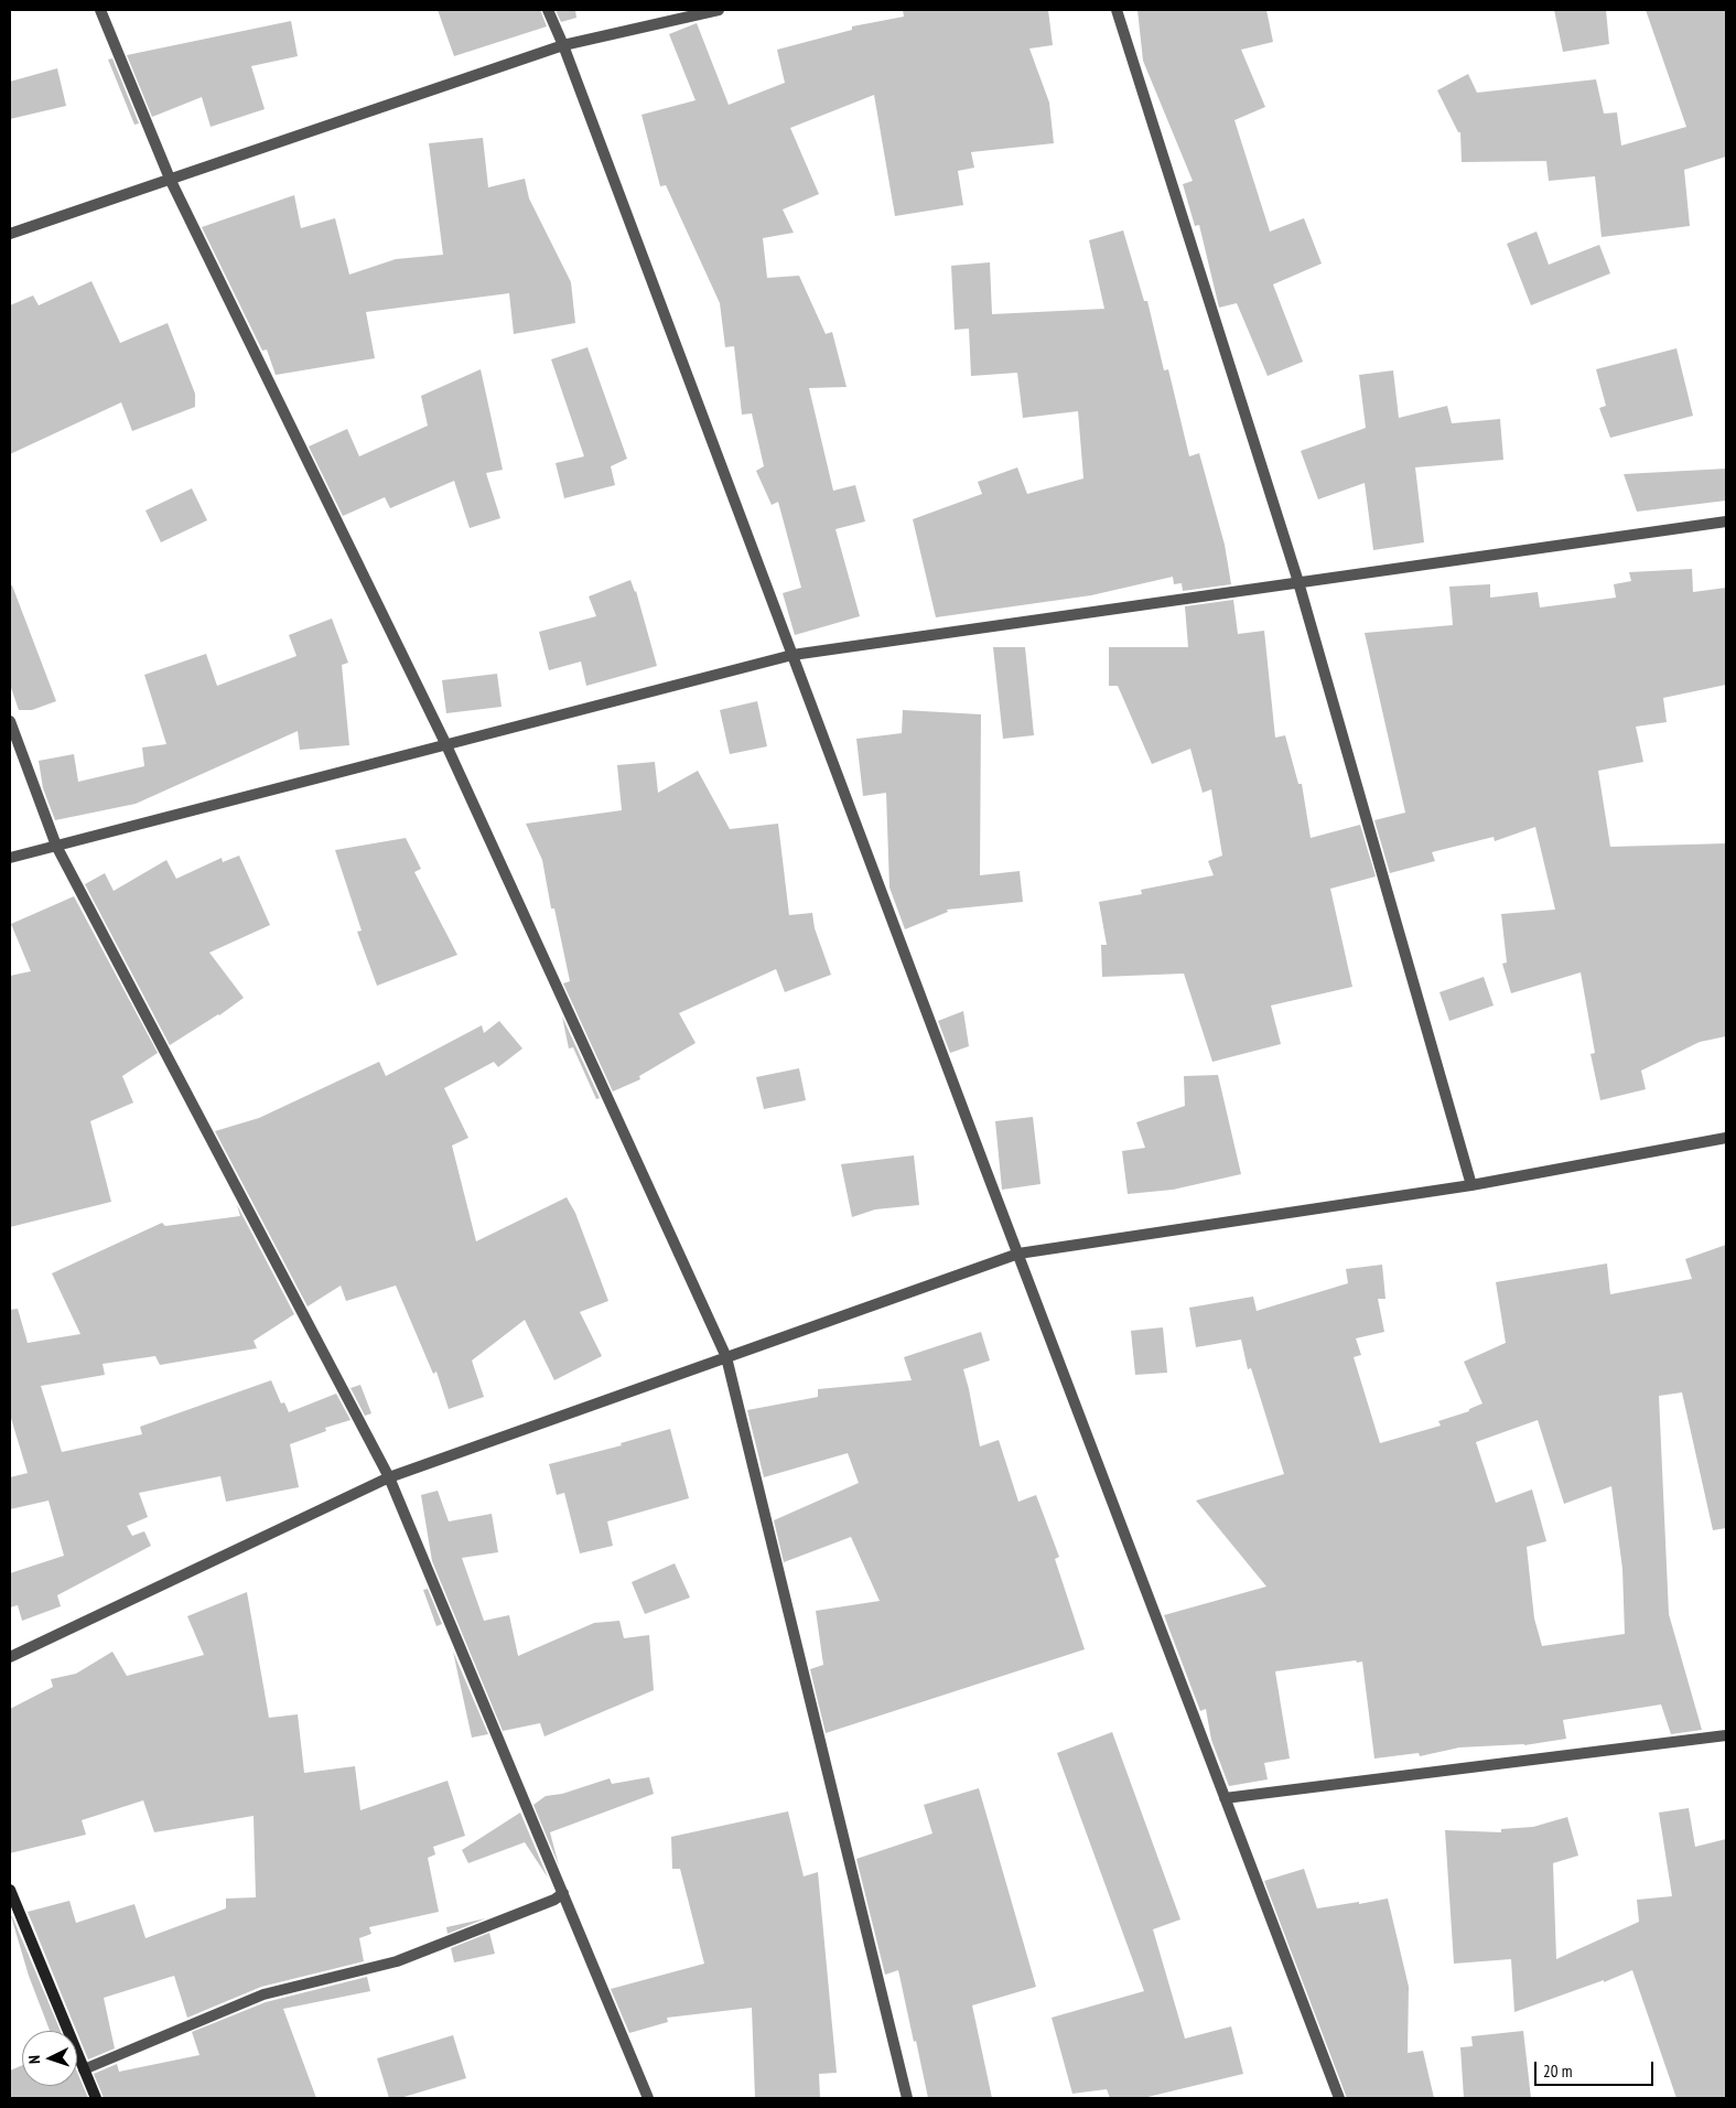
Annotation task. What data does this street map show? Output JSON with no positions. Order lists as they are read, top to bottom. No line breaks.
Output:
{"scale_bar":"20 m","north":"left"}
